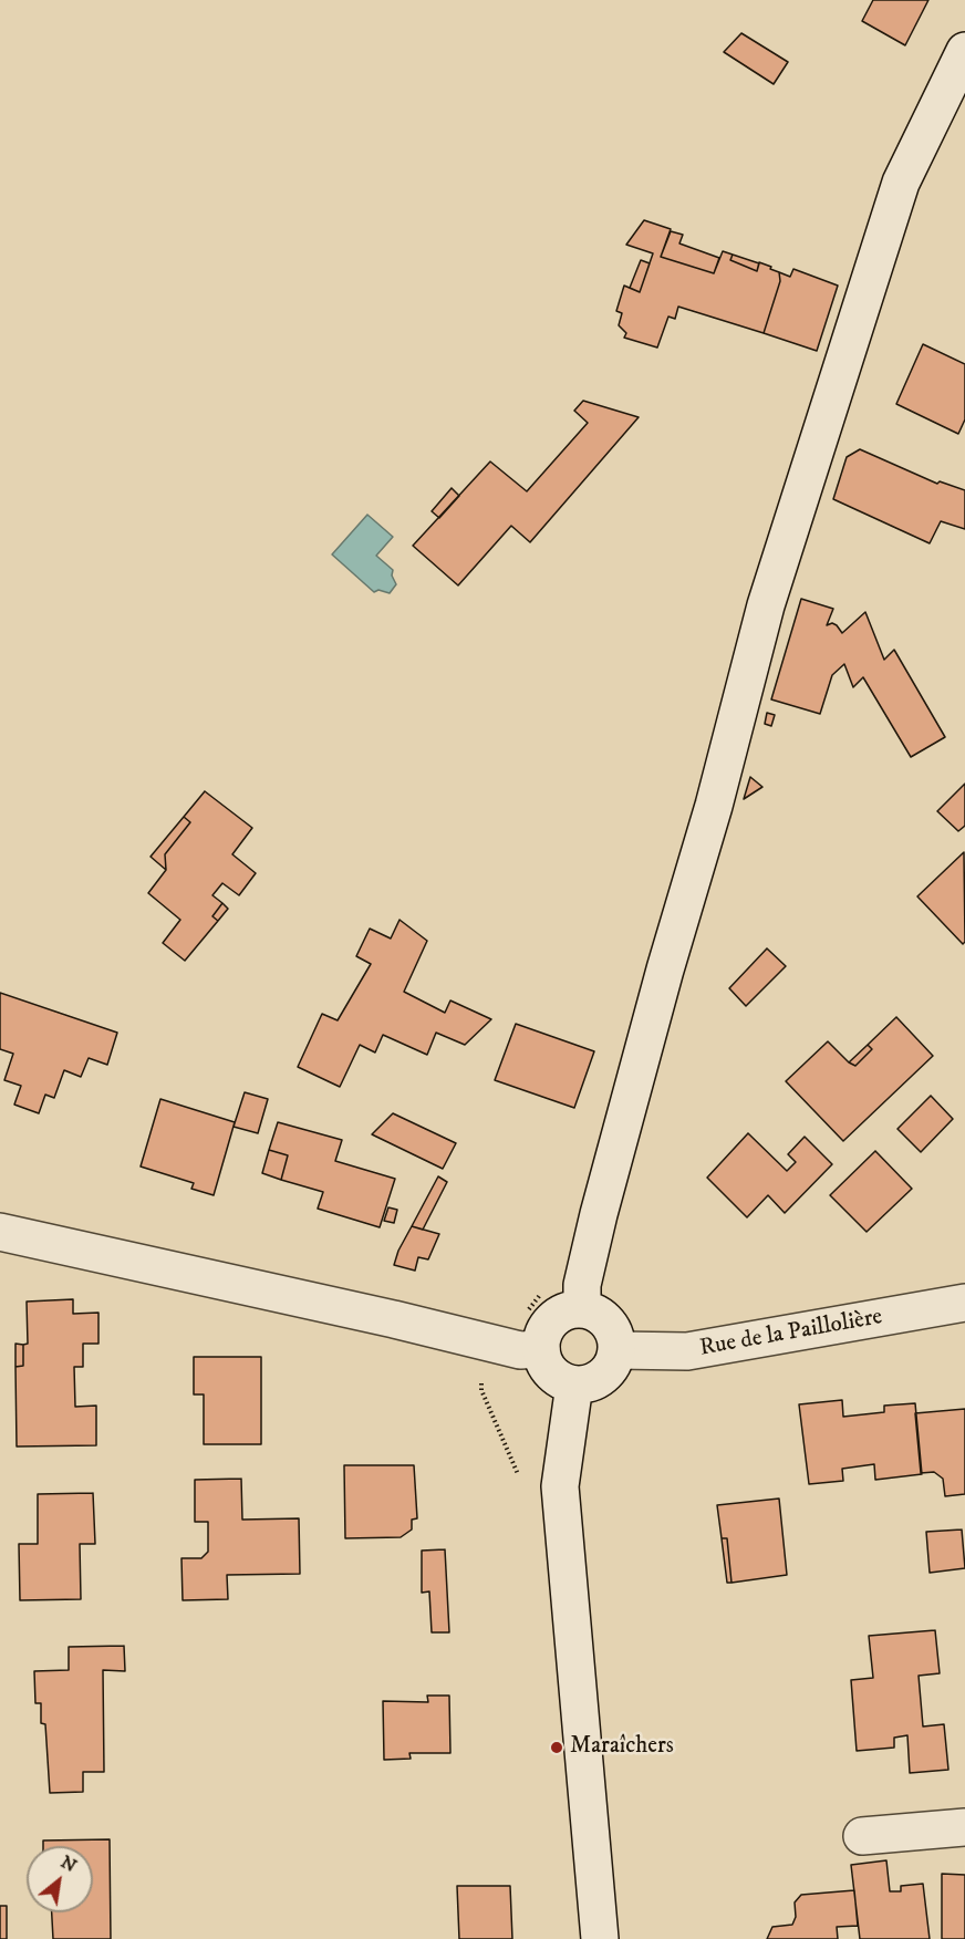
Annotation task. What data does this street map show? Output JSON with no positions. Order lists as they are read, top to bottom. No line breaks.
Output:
{"streets":{"main road":["Rue de la Paillolière"]},"places":["Maraîchers"],"north":"top right"}
